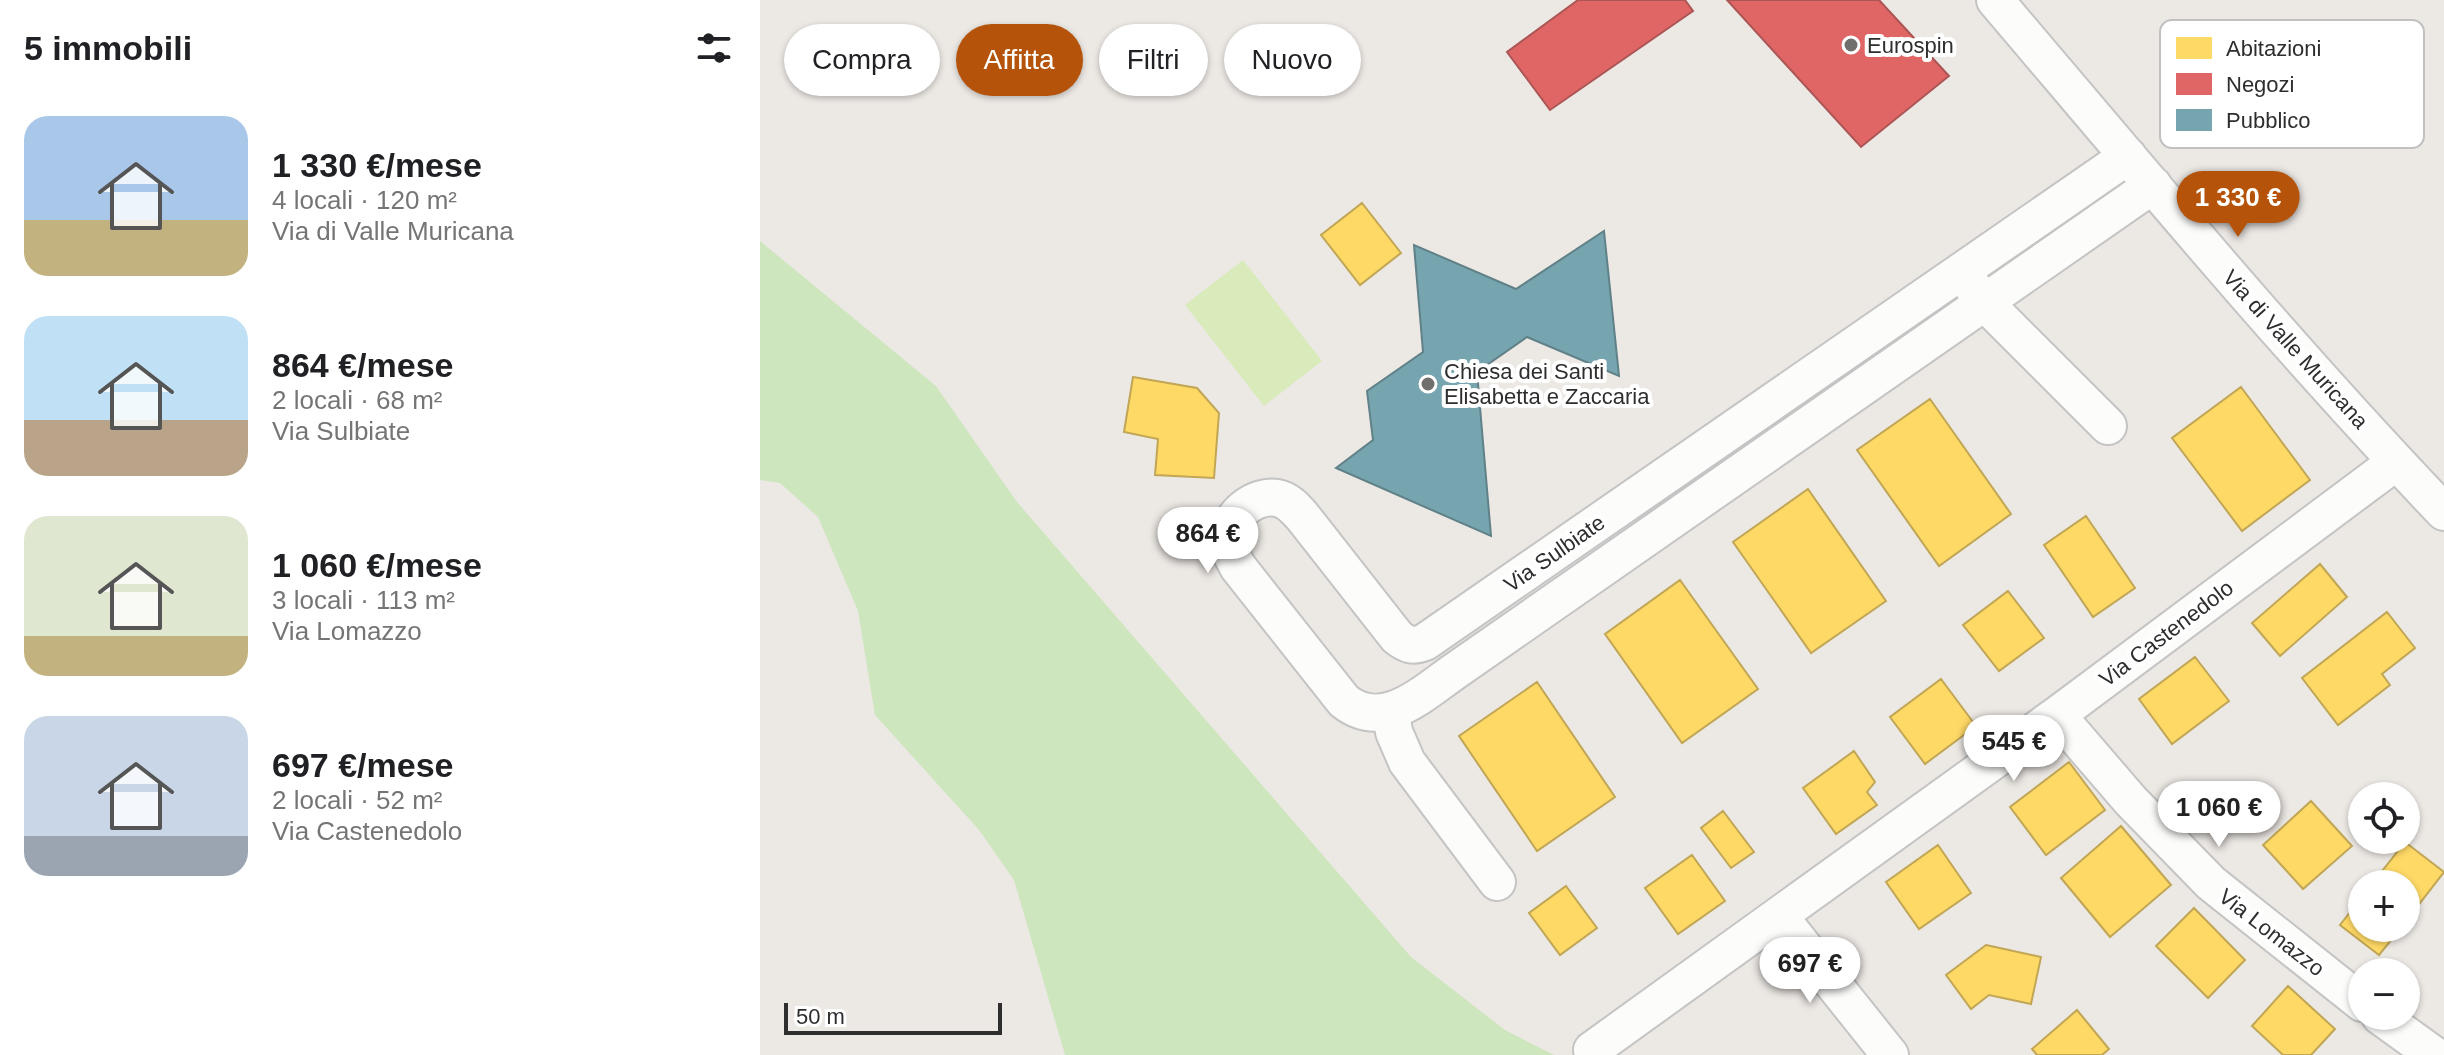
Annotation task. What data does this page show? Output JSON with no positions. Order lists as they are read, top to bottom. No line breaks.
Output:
{"streets":{"street":["Via di Valle Muricana","Via Sulbiate","Via Castenedolo","Via Lomazzo"]},"crossings":[["Via di Valle Muricana","Via Sulbiate"],["Via di Valle Muricana","Via Castenedolo"],["Via Castenedolo","Via Lomazzo"]],"places":["Eurospin","Chiesa dei Santi Elisabetta e Zaccaria"],"legend":["Abitazioni","Negozi","Pubblico"],"scale_bar":"50 m","page":{"heading":"5 immobili","chip":["Compra","Affitta","Filtri","Nuovo"],"list":[{"name":"1 330 €/mese","note":"4 locali · 120 m² · Via di Valle Muricana"},{"name":"864 €/mese","note":"2 locali · 68 m² · Via Sulbiate"},{"name":"1 060 €/mese","note":"3 locali · 113 m² · Via Lomazzo"},{"name":"697 €/mese","note":"2 locali · 52 m² · Via Castenedolo"}],"price":["1 330 €","864 €","545 €","1 060 €","697 €"],"map_buttons":["+","−"],"scale":"50 m"}}
